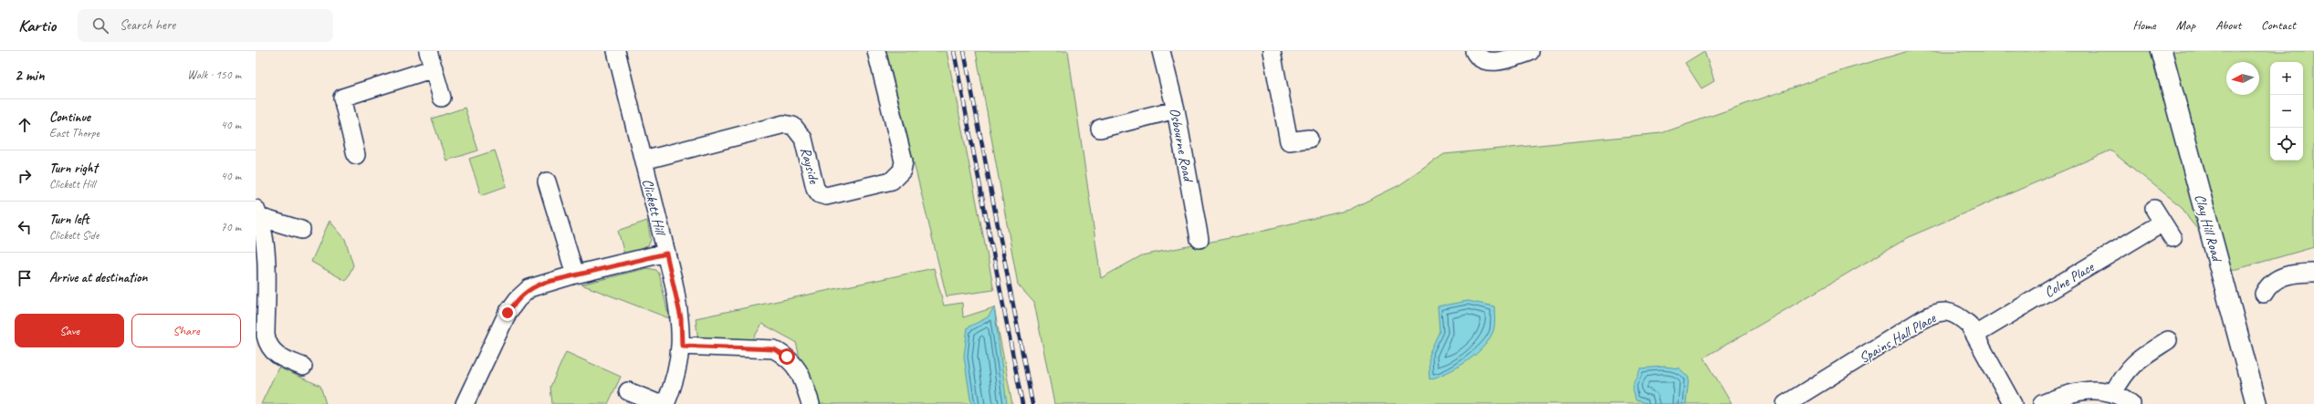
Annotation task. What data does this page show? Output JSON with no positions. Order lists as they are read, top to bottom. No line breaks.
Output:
{"streets":{"street":["Osbourne Road","Rayside","Clickett Hill","Clay Hill Road","Colne Place","Spains Hall Place"]},"crossings":[["Rayside","Clickett Hill"],["Colne Place","Spains Hall Place"]],"north":"left","page":{"header":"Kartio","search":"Search here","nav":["Home","Map","About","Contact"],"heading":["2 min","Walk · 150 m"],"map_buttons":["+","−"],"list":[["Continue","East Thorpe","40 m"],["Turn right","Clickett Hill","40 m"],["Turn left","Clickett Side","70 m"],"Arrive at destination"],"buttons":["Save","Share"]}}
